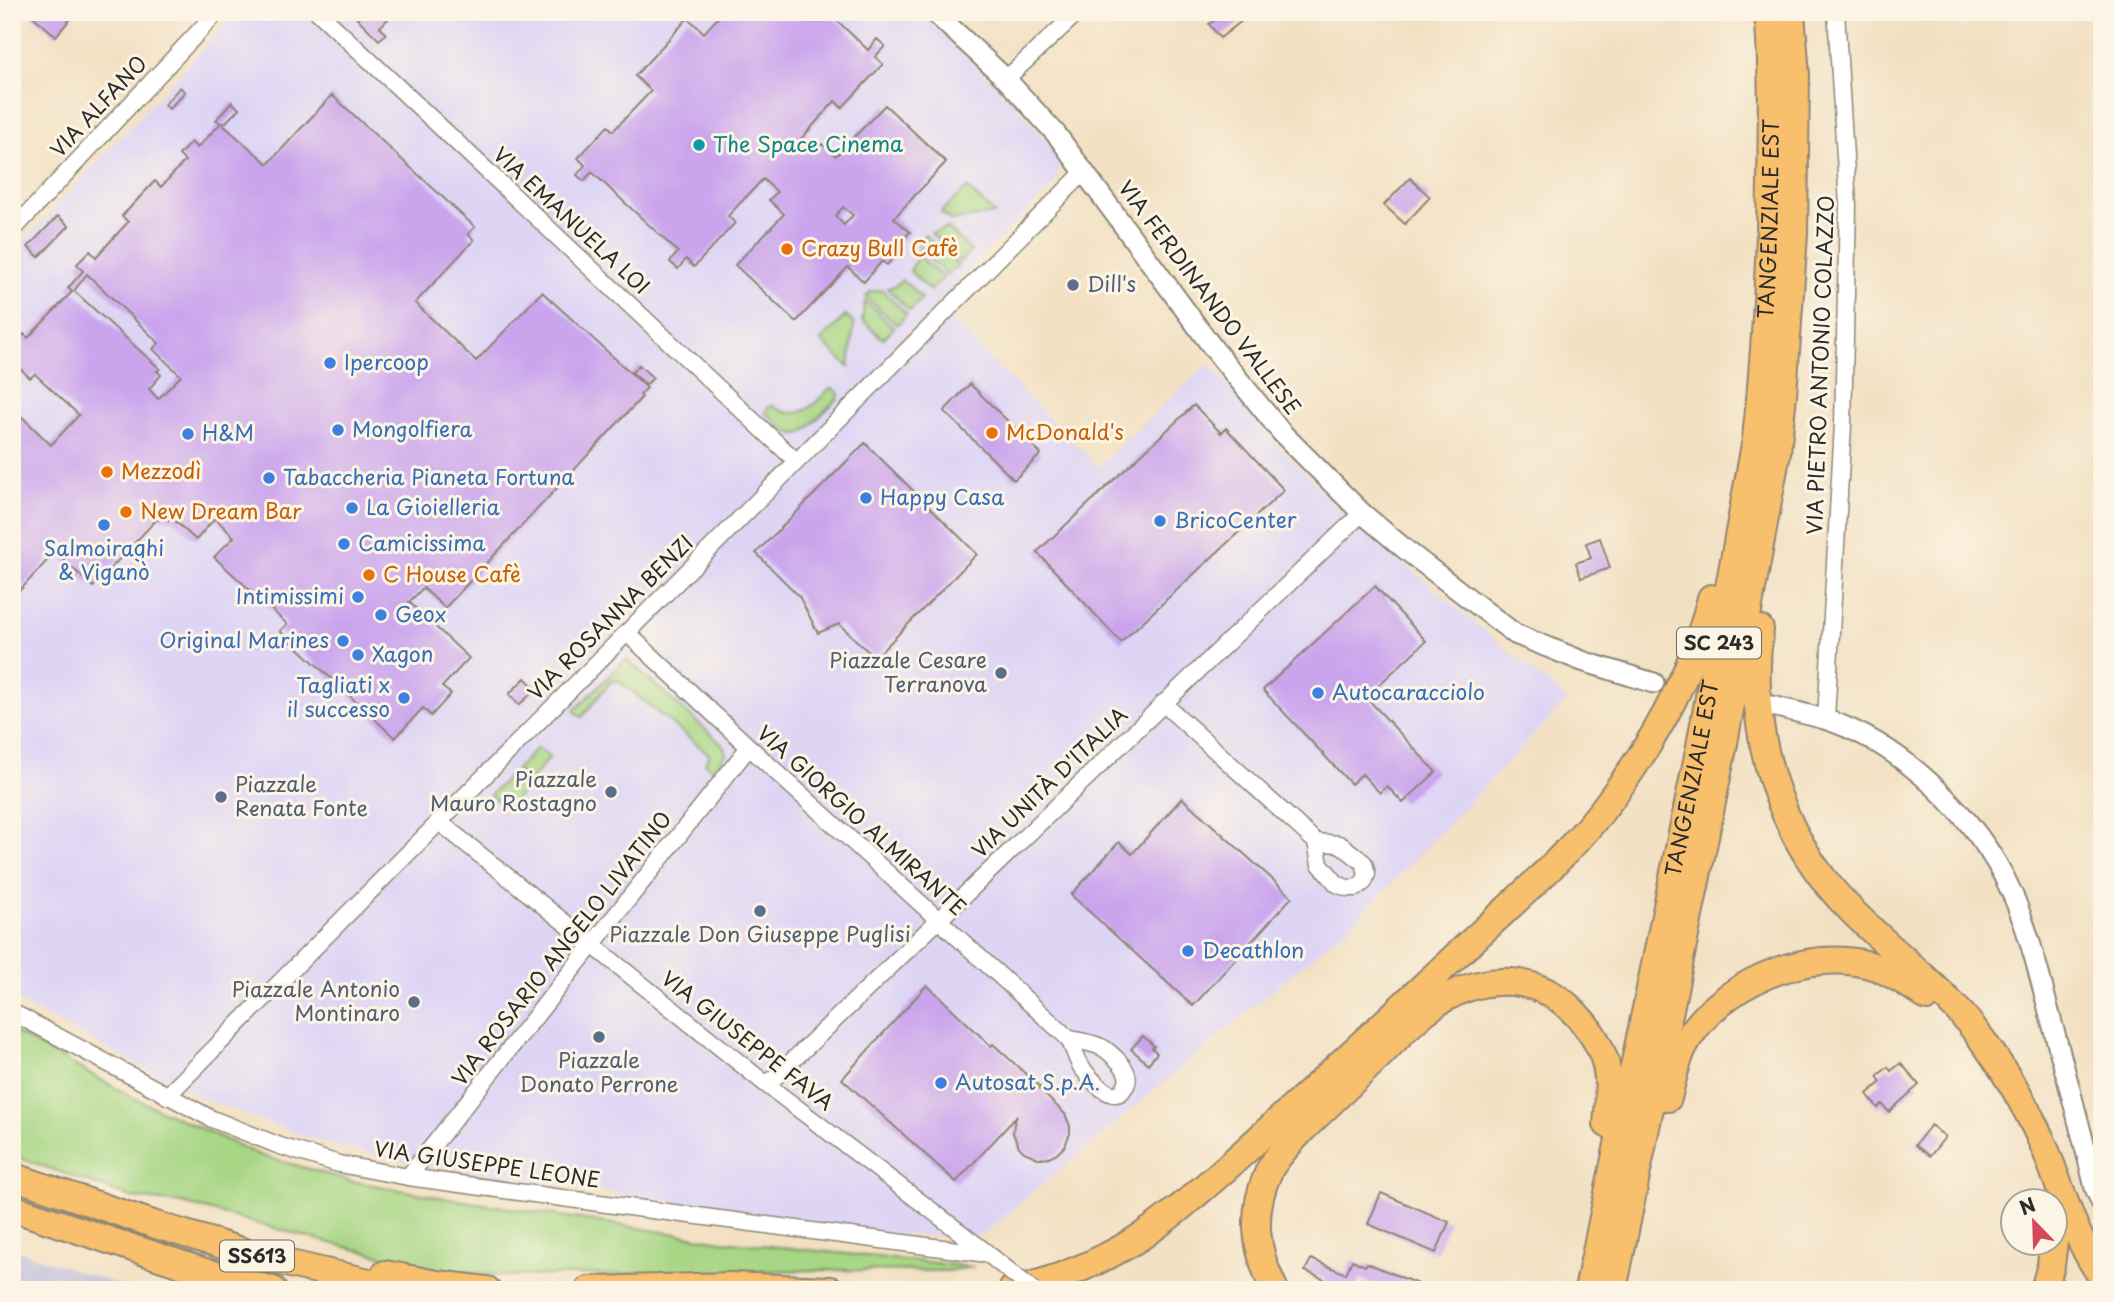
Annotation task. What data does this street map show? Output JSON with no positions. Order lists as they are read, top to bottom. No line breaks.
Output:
{"streets":{"highway":["TANGENZIALE EST","SC 243","SS613"],"street":["VIA ALFANO","VIA EMANUELA LOI","VIA FERDINANDO VALLESE","VIA PIETRO ANTONIO COLAZZO","VIA ROSANNA BENZI","VIA UNITÀ D'ITALIA","VIA GIORGIO ALMIRANTE","VIA ROSARIO ANGELO LIVATINO","VIA GIUSEPPE FAVA","VIA GIUSEPPE LEONE"]},"crossings":[["VIA EMANUELA LOI","VIA ROSANNA BENZI"],["VIA FERDINANDO VALLESE","VIA ROSANNA BENZI"],["VIA FERDINANDO VALLESE","VIA UNITÀ D'ITALIA"],["VIA ROSANNA BENZI","VIA GIORGIO ALMIRANTE"],["VIA ROSANNA BENZI","VIA GIUSEPPE FAVA"],["VIA ROSANNA BENZI","VIA GIUSEPPE LEONE"],["VIA UNITÀ D'ITALIA","VIA GIORGIO ALMIRANTE"],["VIA UNITÀ D'ITALIA","VIA GIUSEPPE FAVA"],["VIA GIORGIO ALMIRANTE","VIA ROSARIO ANGELO LIVATINO"],["VIA ROSARIO ANGELO LIVATINO","VIA GIUSEPPE FAVA"],["VIA ROSARIO ANGELO LIVATINO","VIA GIUSEPPE LEONE"],["VIA GIUSEPPE FAVA","VIA GIUSEPPE LEONE"]],"places":["The Space Cinema","Crazy Bull Cafè","Dill's","Ipercoop","Mongolfiera","McDonald's","H&M","Mezzodì","Tabaccheria Pianeta Fortuna","Happy Casa","La Gioielleria","New Dream Bar","BricoCenter","Salmoiraghi & Viganò","Camicissima","C House Cafè","Intimissimi","Geox","Original Marines","Xagon","Piazzale Cesare Terranova","Autocaracciolo","Tagliati x il successo","Piazzale Mauro Rostagno","Piazzale Renata Fonte","Piazzale Don Giuseppe Puglisi","Decathlon","Piazzale Antonio Montinaro","Piazzale Donato Perrone","Autosat S.p.A."],"north":"top left"}
